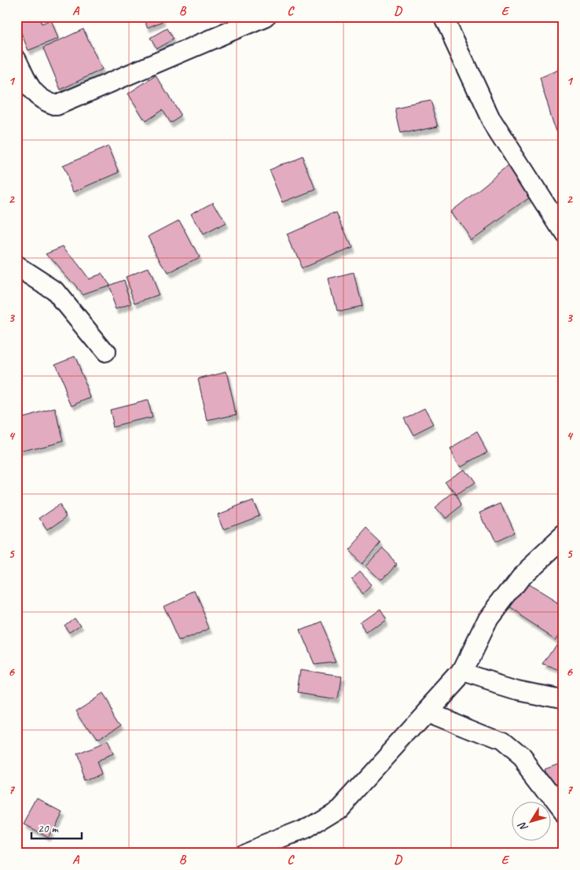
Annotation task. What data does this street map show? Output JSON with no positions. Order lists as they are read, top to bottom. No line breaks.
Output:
{"scale_bar":"20 m","north":"bottom left","grid":{"columns":["A","B","C","D","E"],"rows":["1","2","3","4","5","6","7"]}}
